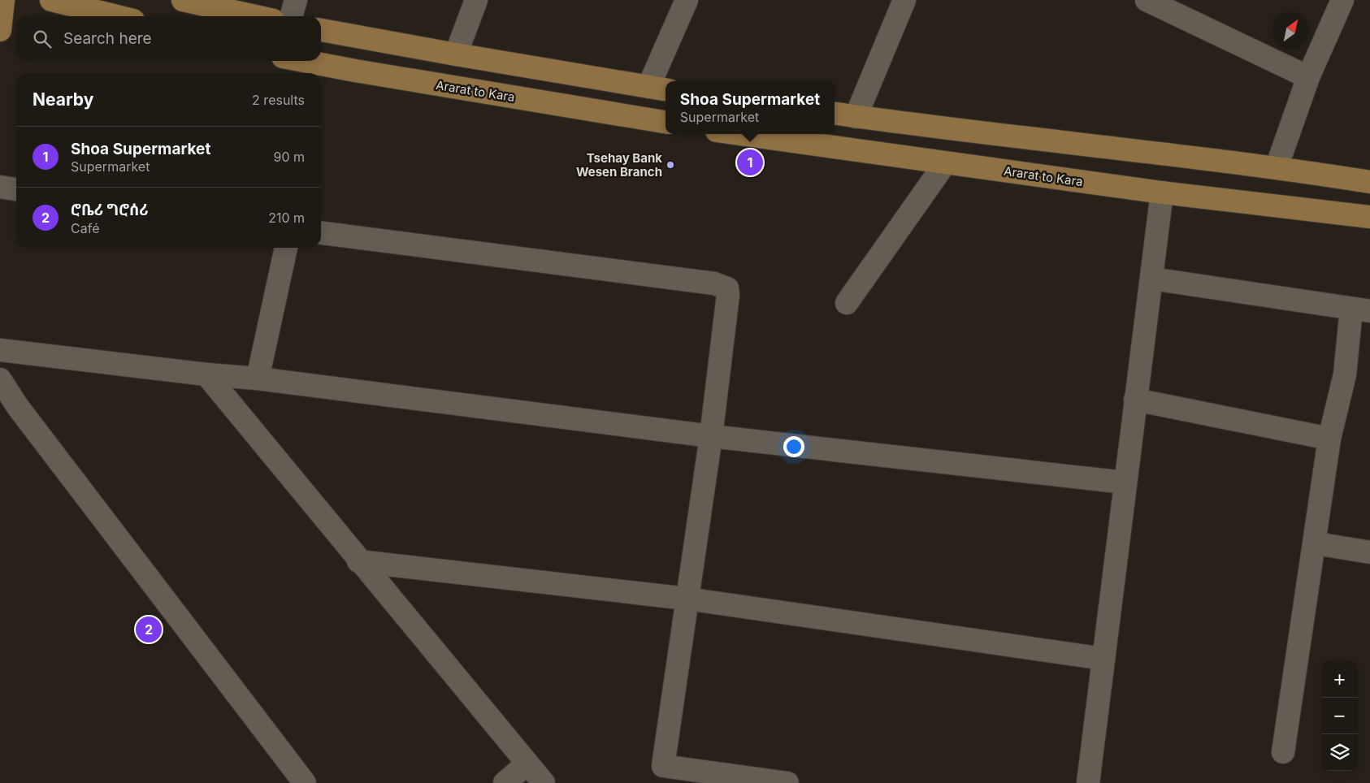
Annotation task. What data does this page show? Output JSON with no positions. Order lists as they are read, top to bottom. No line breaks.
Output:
{"streets":{"main road":["Ararat to Kara"]},"places":["Tsehay Bank Wesen Branch"],"north":"top right","page":{"search":"Search here","heading":["Nearby","2 results"],"popup":["Shoa Supermarket","Supermarket"],"list":[{"mark":"1","name":"Shoa Supermarket","note":"Supermarket","value":"90 m"},{"mark":"2","name":"ሮቤሪ ግሮሰሪ","note":"Café","value":"210 m"}],"pins":["1","2"],"map_buttons":["+","−"]}}
